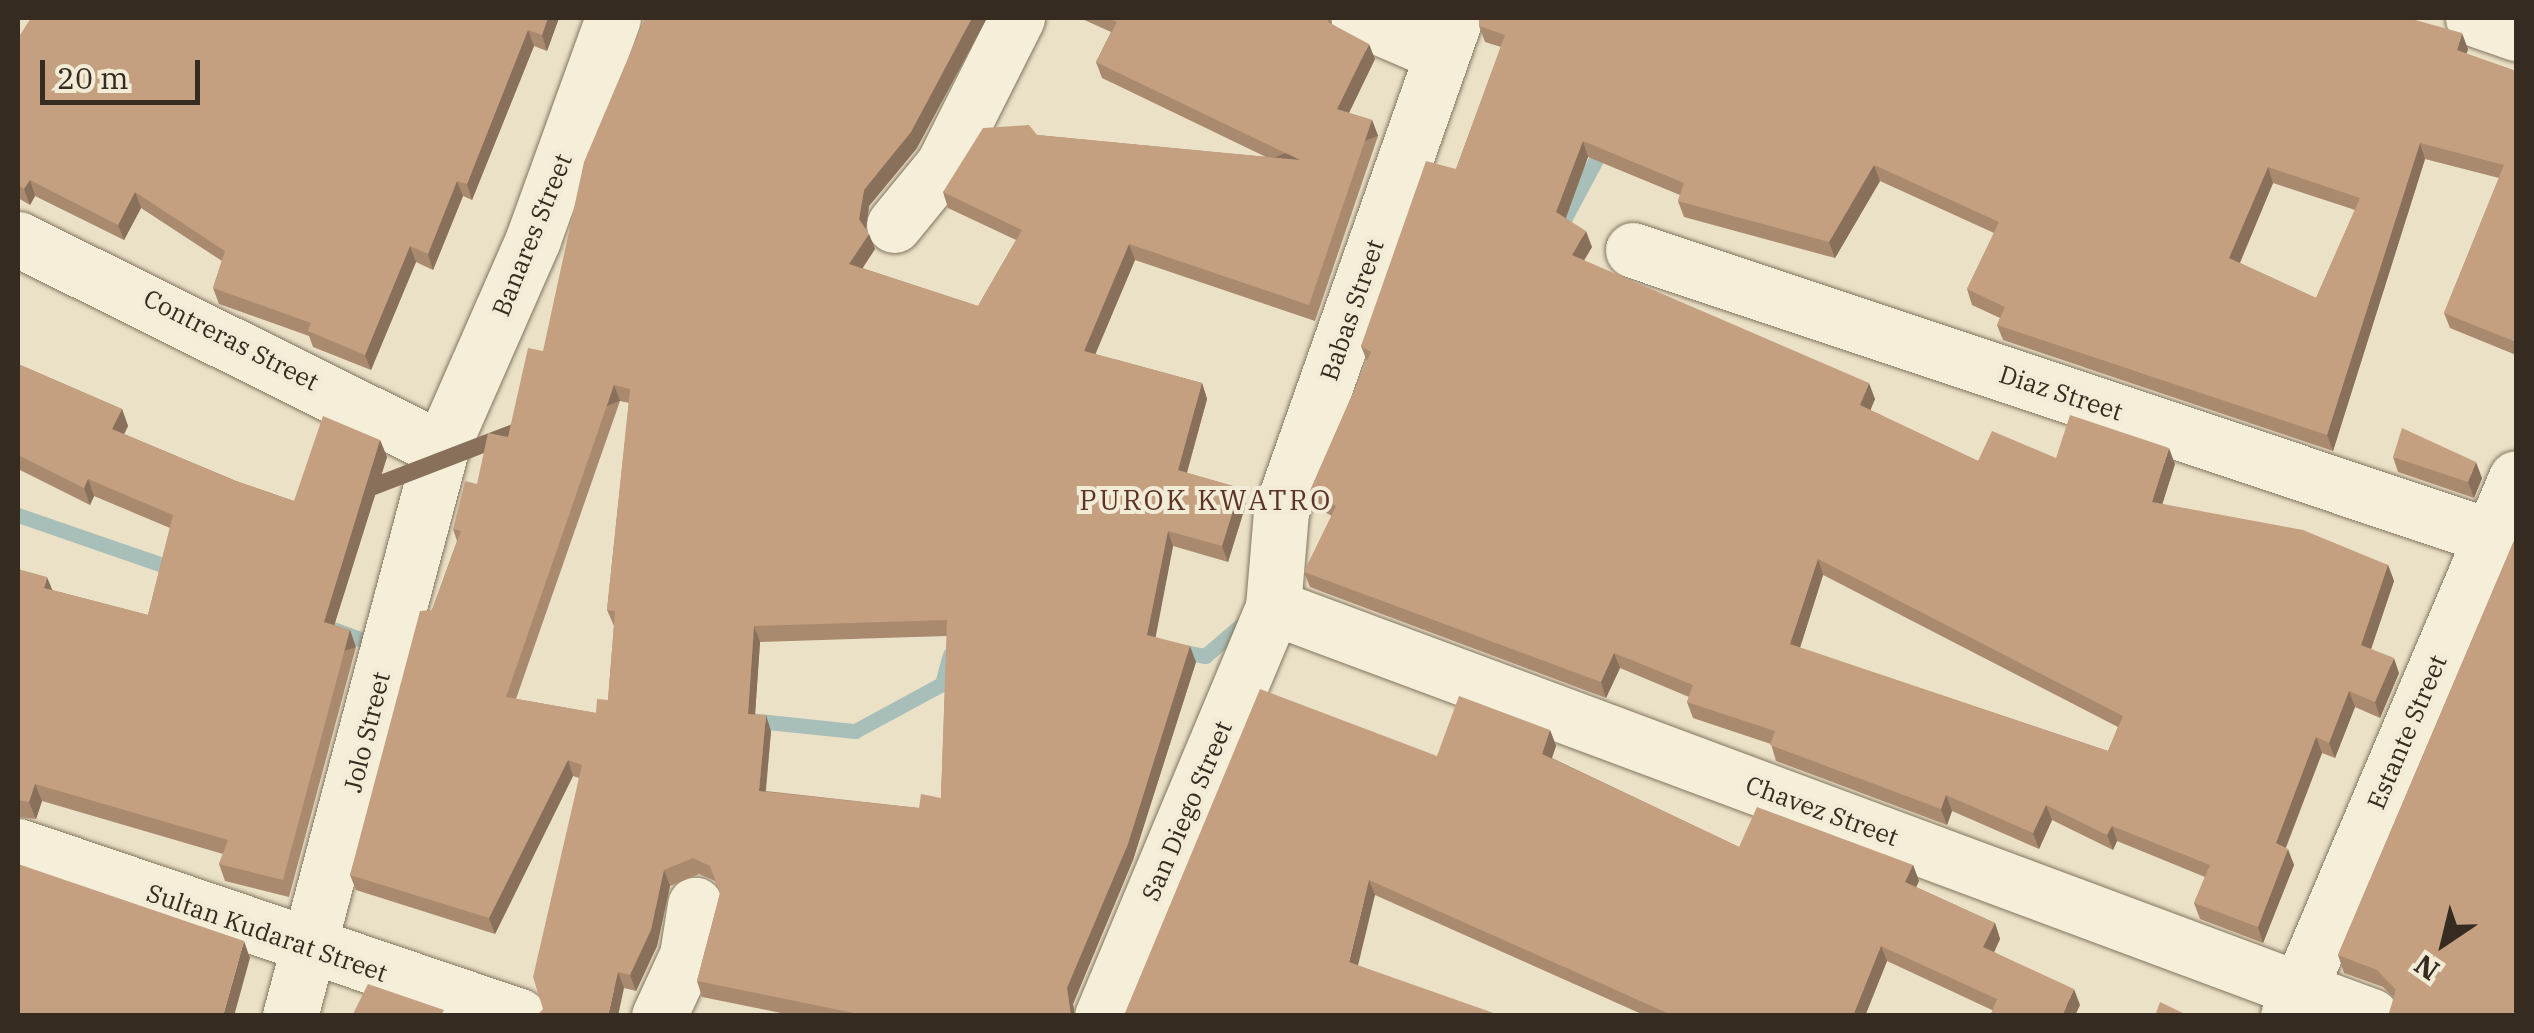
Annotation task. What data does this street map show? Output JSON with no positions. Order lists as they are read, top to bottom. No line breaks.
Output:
{"streets":{"street":["Banares Street","Babas Street","Contreras Street","Diaz Street","Jolo Street","Estante Street","San Diego Street","Chavez Street","Sultan Kudarat Street"]},"crossings":[["Banares Street","Contreras Street"],["Banares Street","Jolo Street"],["Babas Street","San Diego Street"],["Babas Street","Chavez Street"],["Contreras Street","Jolo Street"],["Diaz Street","Estante Street"],["Jolo Street","Sultan Kudarat Street"],["Estante Street","Chavez Street"],["San Diego Street","Chavez Street"]],"districts":["PUROK KWATRO"],"scale_bar":"20 m","north":"bottom left"}
